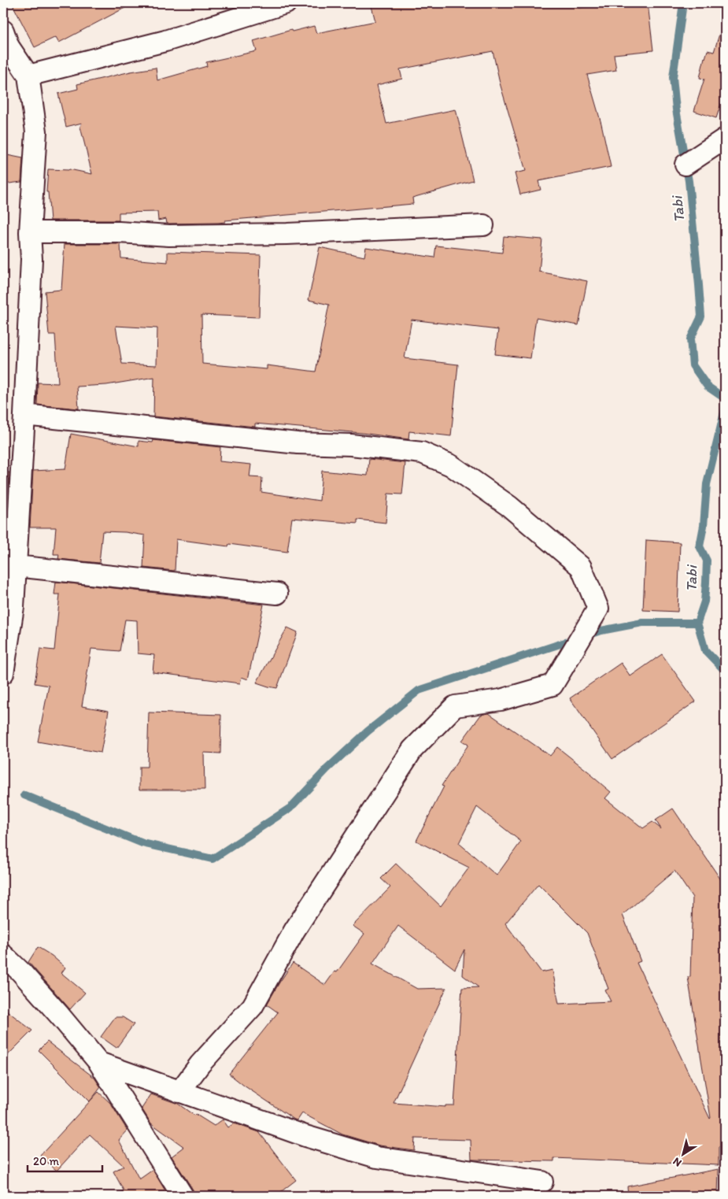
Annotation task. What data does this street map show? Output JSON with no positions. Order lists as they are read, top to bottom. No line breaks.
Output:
{"water":["Tabi"],"scale_bar":"20 m","north":"bottom left"}
